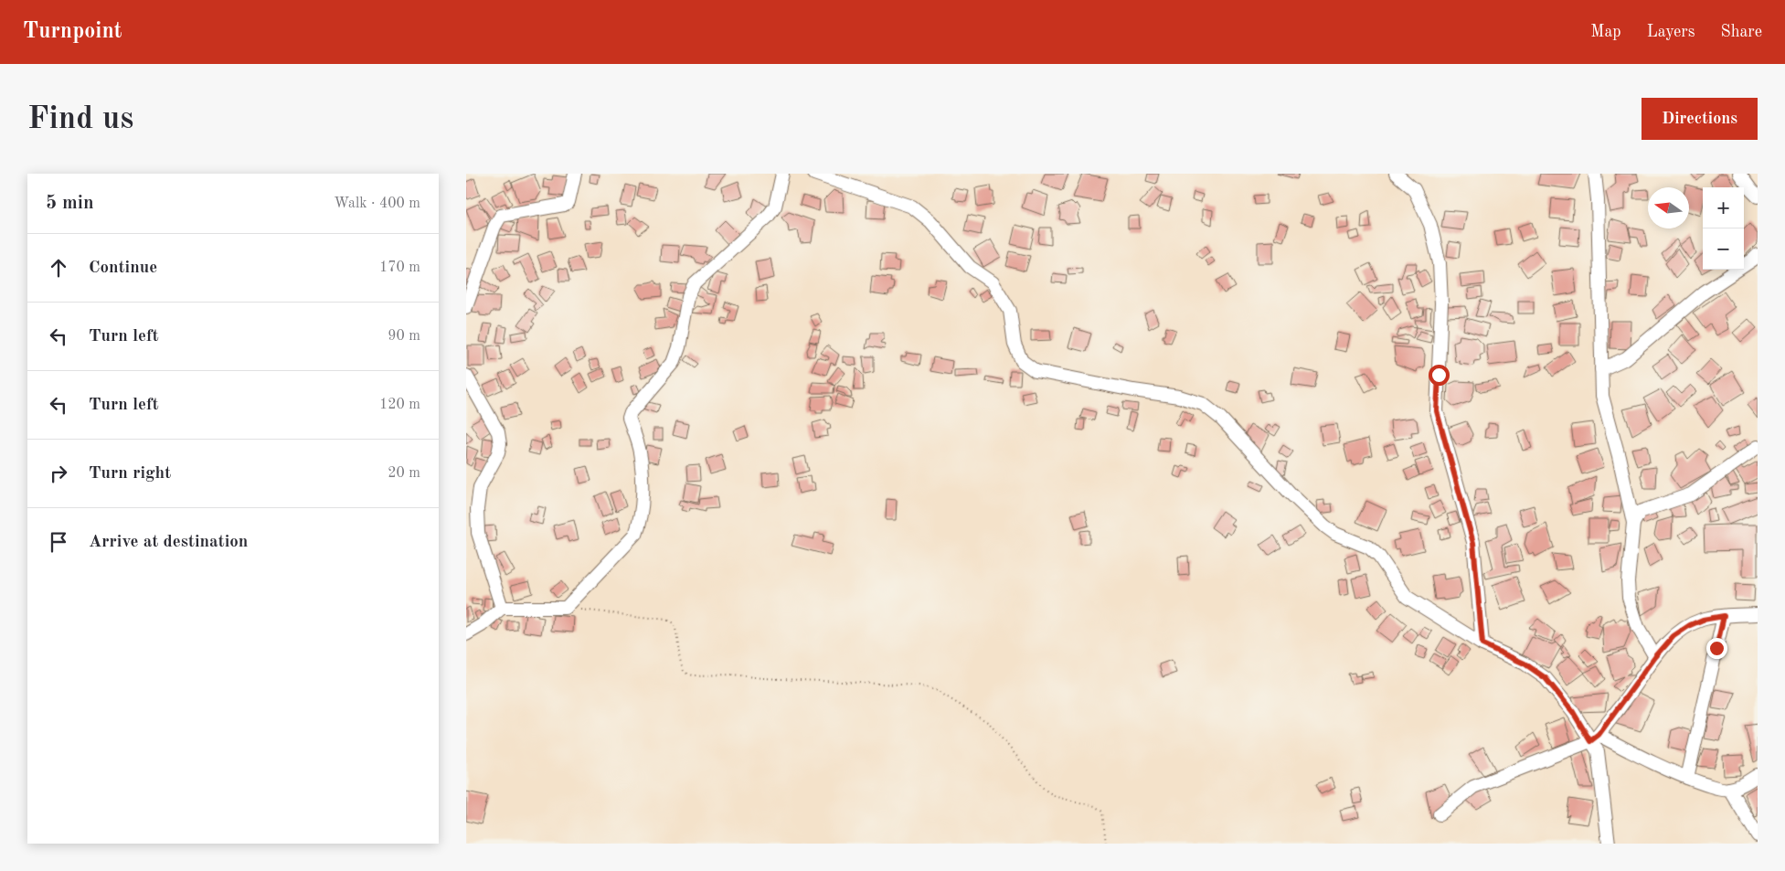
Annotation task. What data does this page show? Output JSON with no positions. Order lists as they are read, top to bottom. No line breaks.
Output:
{"north":"left","page":{"header":"Turnpoint","nav":["Map","Layers","Share"],"buttons":"Directions","title":"Find us","heading":["5 min","Walk · 400 m"],"map_buttons":["+","−"],"list":[["Continue","170 m"],["Turn left","90 m"],["Turn left","120 m"],["Turn right","20 m"],"Arrive at destination"]}}
